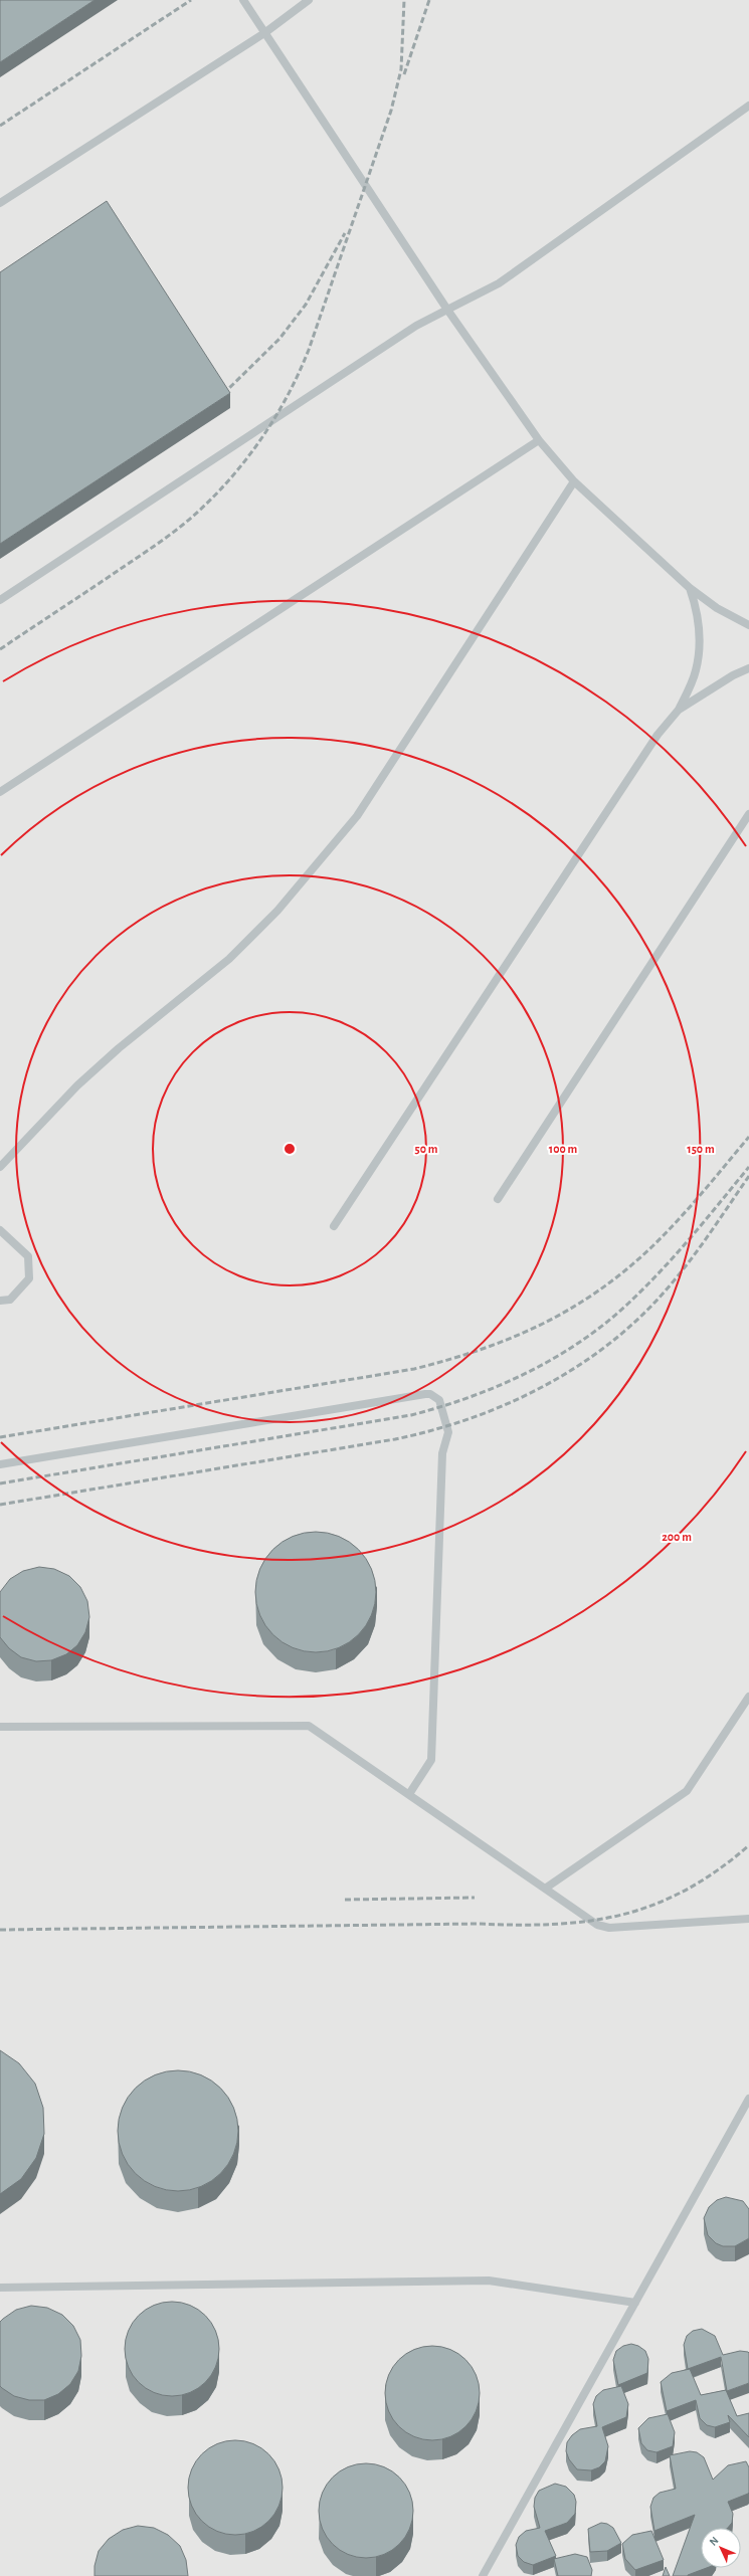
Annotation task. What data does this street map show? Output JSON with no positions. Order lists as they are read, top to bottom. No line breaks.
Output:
{"north":"top left","rings":["50 m","100 m","150 m","200 m"]}
